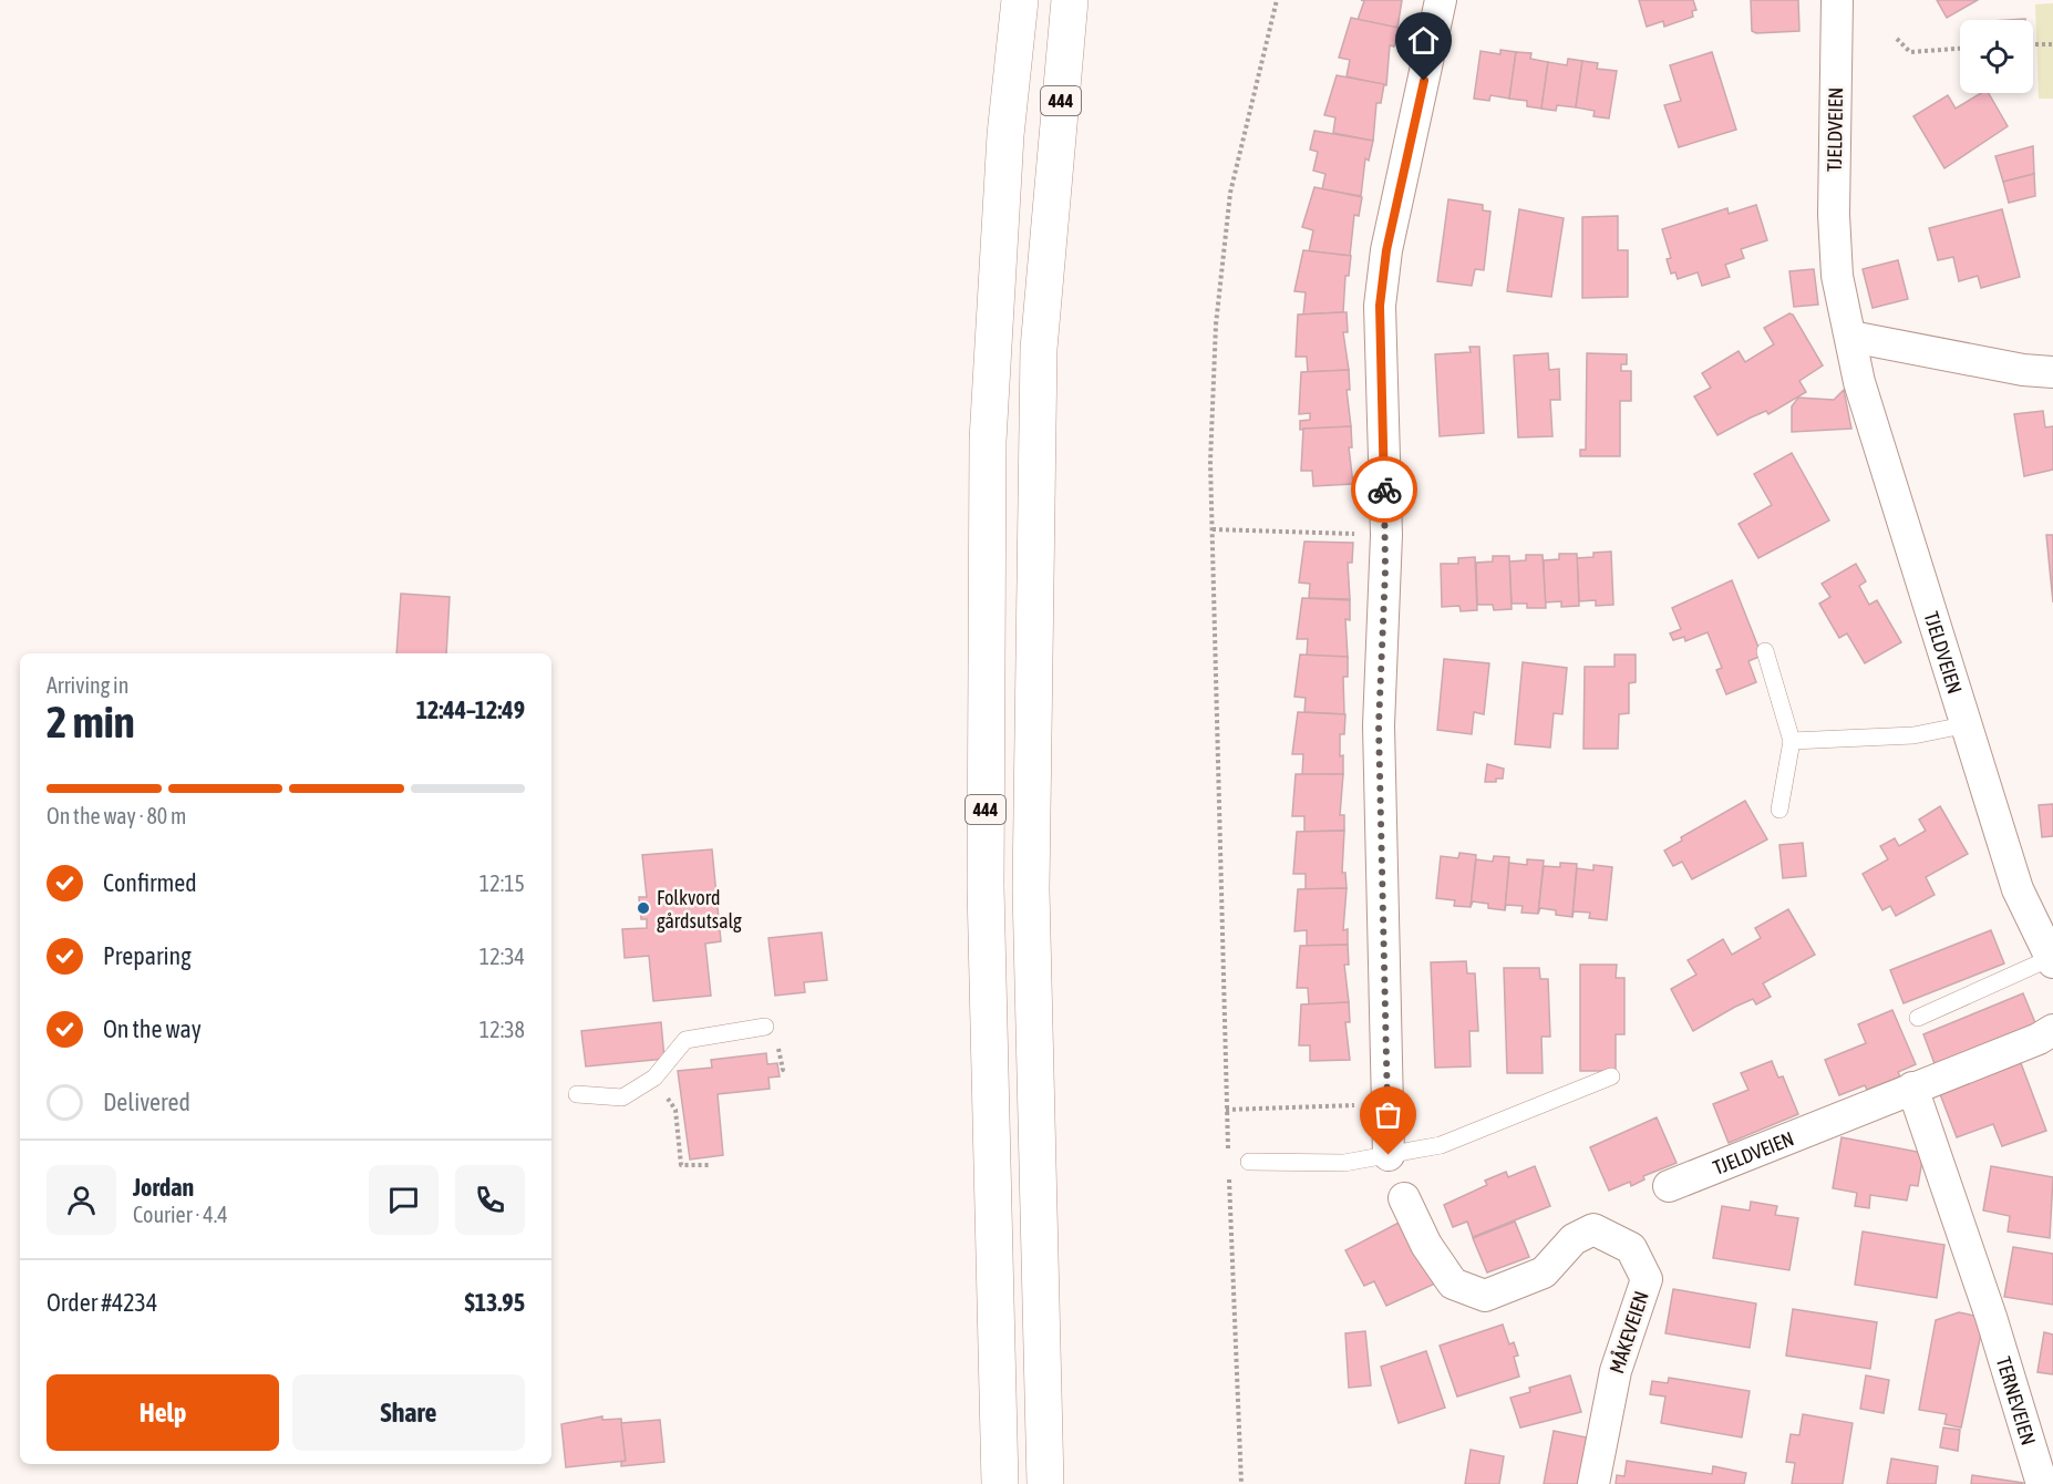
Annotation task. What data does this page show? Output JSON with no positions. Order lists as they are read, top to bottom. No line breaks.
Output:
{"streets":{"highway":["444"],"street":["TJELDVEIEN","MÅKEVEIEN","TERNEVEIEN"]},"crossings":[["TJELDVEIEN","TERNEVEIEN"]],"places":["Folkvord gårdsutsalg"],"page":{"heading":["2 min","Arriving in","12:44–12:49"],"panel":["Jordan","Courier · 4.4","Order #4234","$13.95"],"bar":"On the way · 80 m","list":[["Confirmed","12:15"],["Preparing","12:34"],["On the way","12:38"],"Delivered"],"buttons":["Help","Share"]}}
